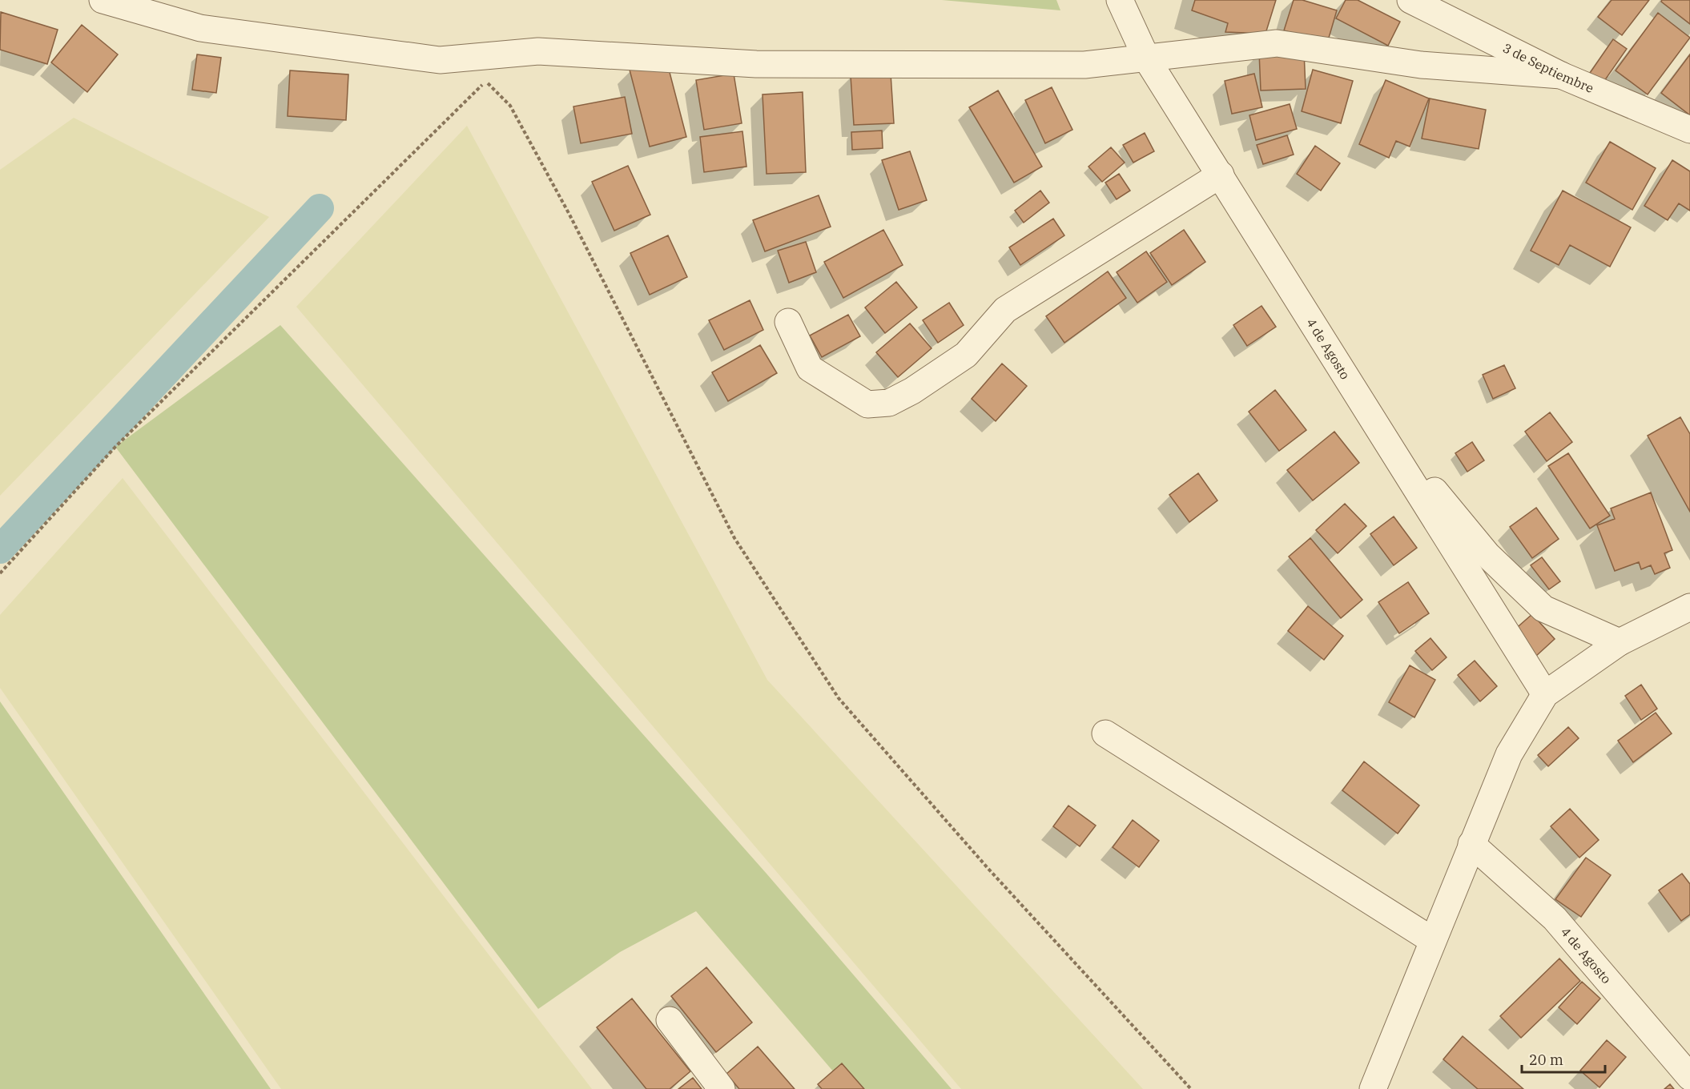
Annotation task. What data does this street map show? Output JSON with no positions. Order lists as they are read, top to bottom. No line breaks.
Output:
{"streets":{"street":["3 de Septiembre","4 de Agosto"]},"scale_bar":"20 m"}
